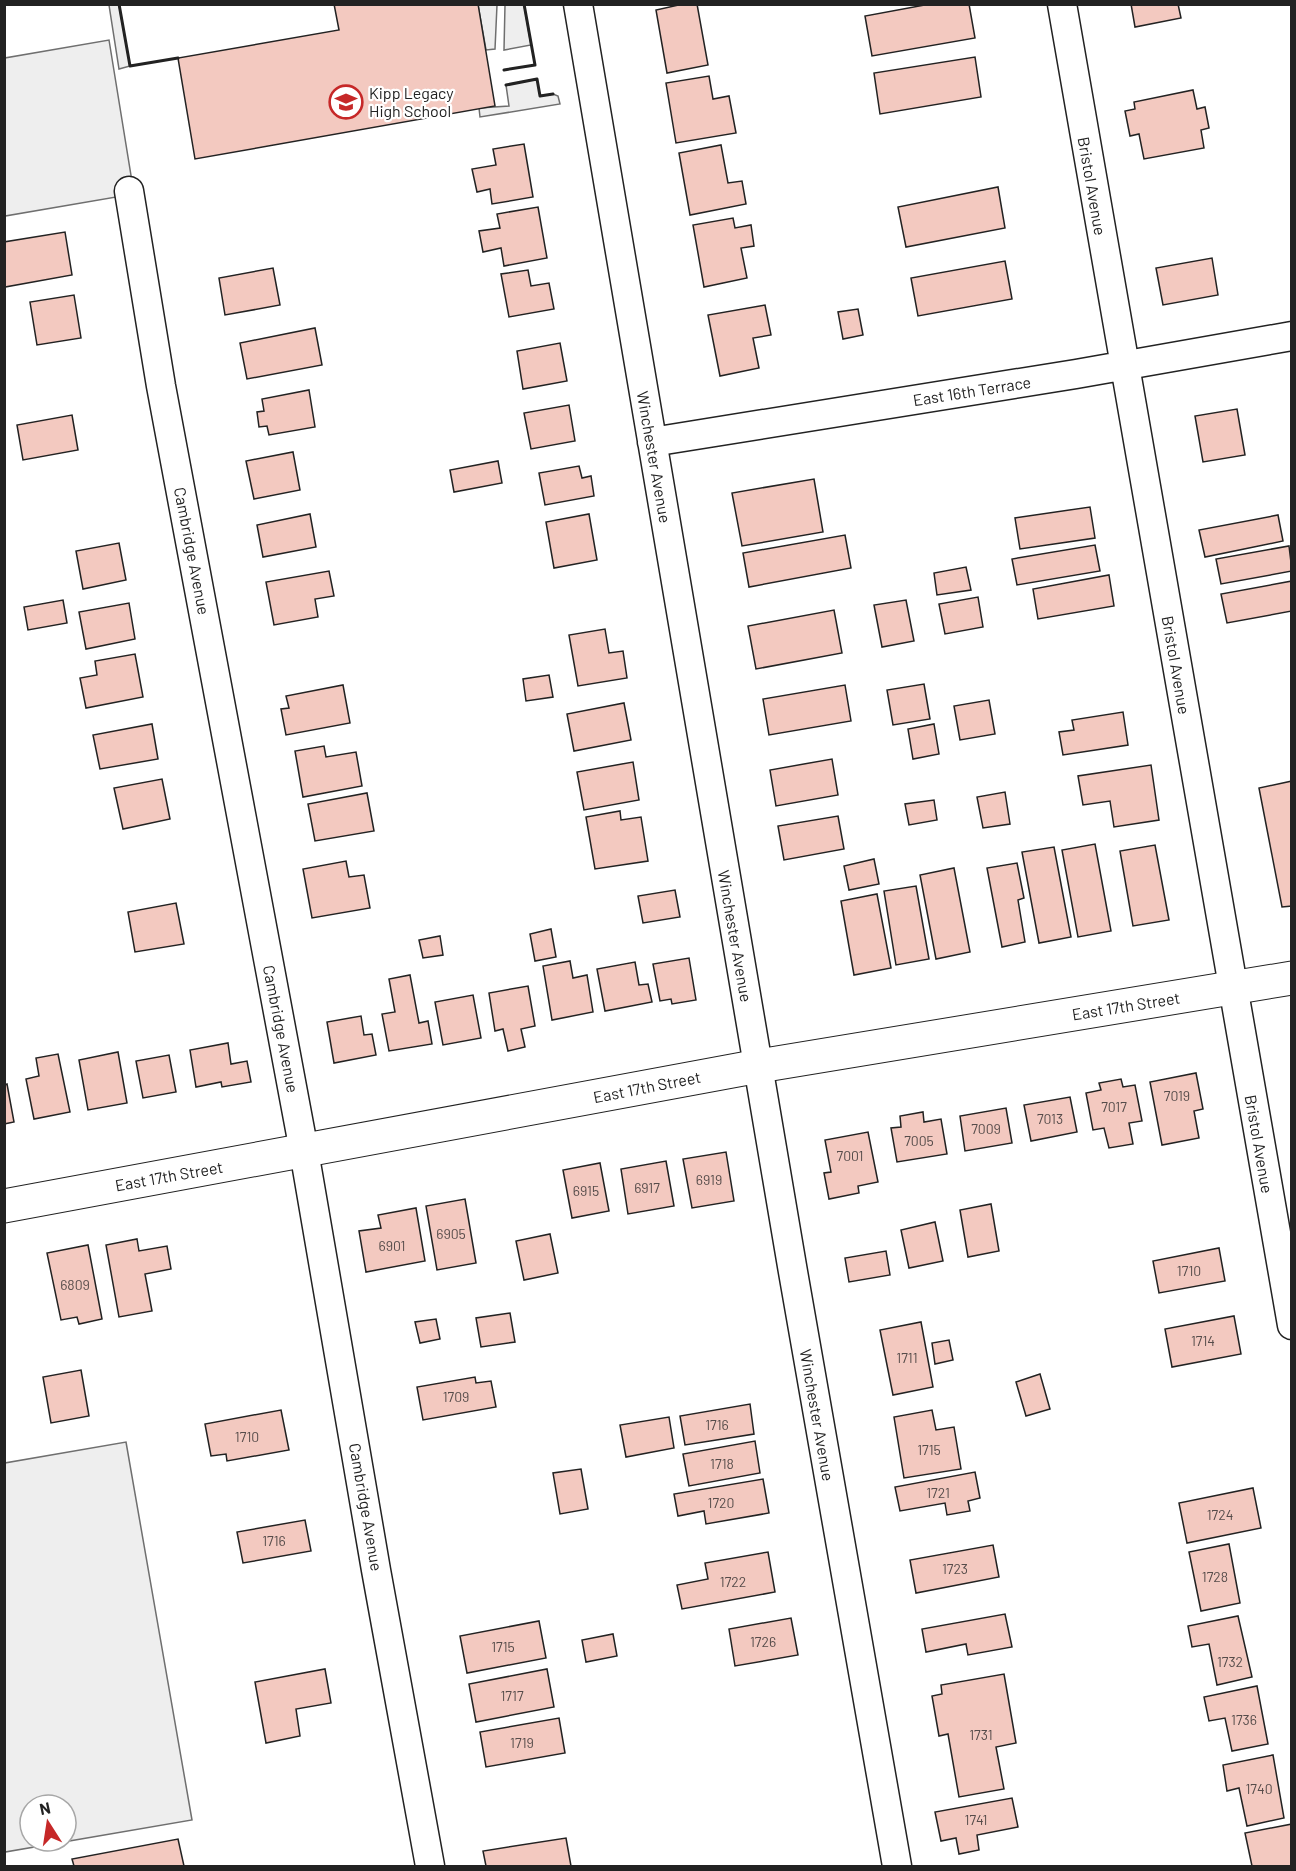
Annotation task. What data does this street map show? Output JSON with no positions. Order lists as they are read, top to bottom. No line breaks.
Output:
{"streets":{"street":["Bristol Avenue","East 16th Terrace","Winchester Avenue","Cambridge Avenue","East 17th Street"]},"crossings":[["Bristol Avenue","East 16th Terrace"],["Bristol Avenue","East 17th Street"],["East 16th Terrace","Winchester Avenue"],["Winchester Avenue","East 17th Street"],["Cambridge Avenue","East 17th Street"]],"places":{"school or university":["Kipp Legacy High School"]},"house_numbers":["7019","7017","7013","7009","7005","7001","6919","6917","6915","6905","6901","1710","6809","1714","1711","1709","1716","1710","1715","1718","1721","1720","1724","1716","1723","1728","1722","1726","1715","1732","1717","1736","1731","1719","1740","1741"],"north":"top"}
